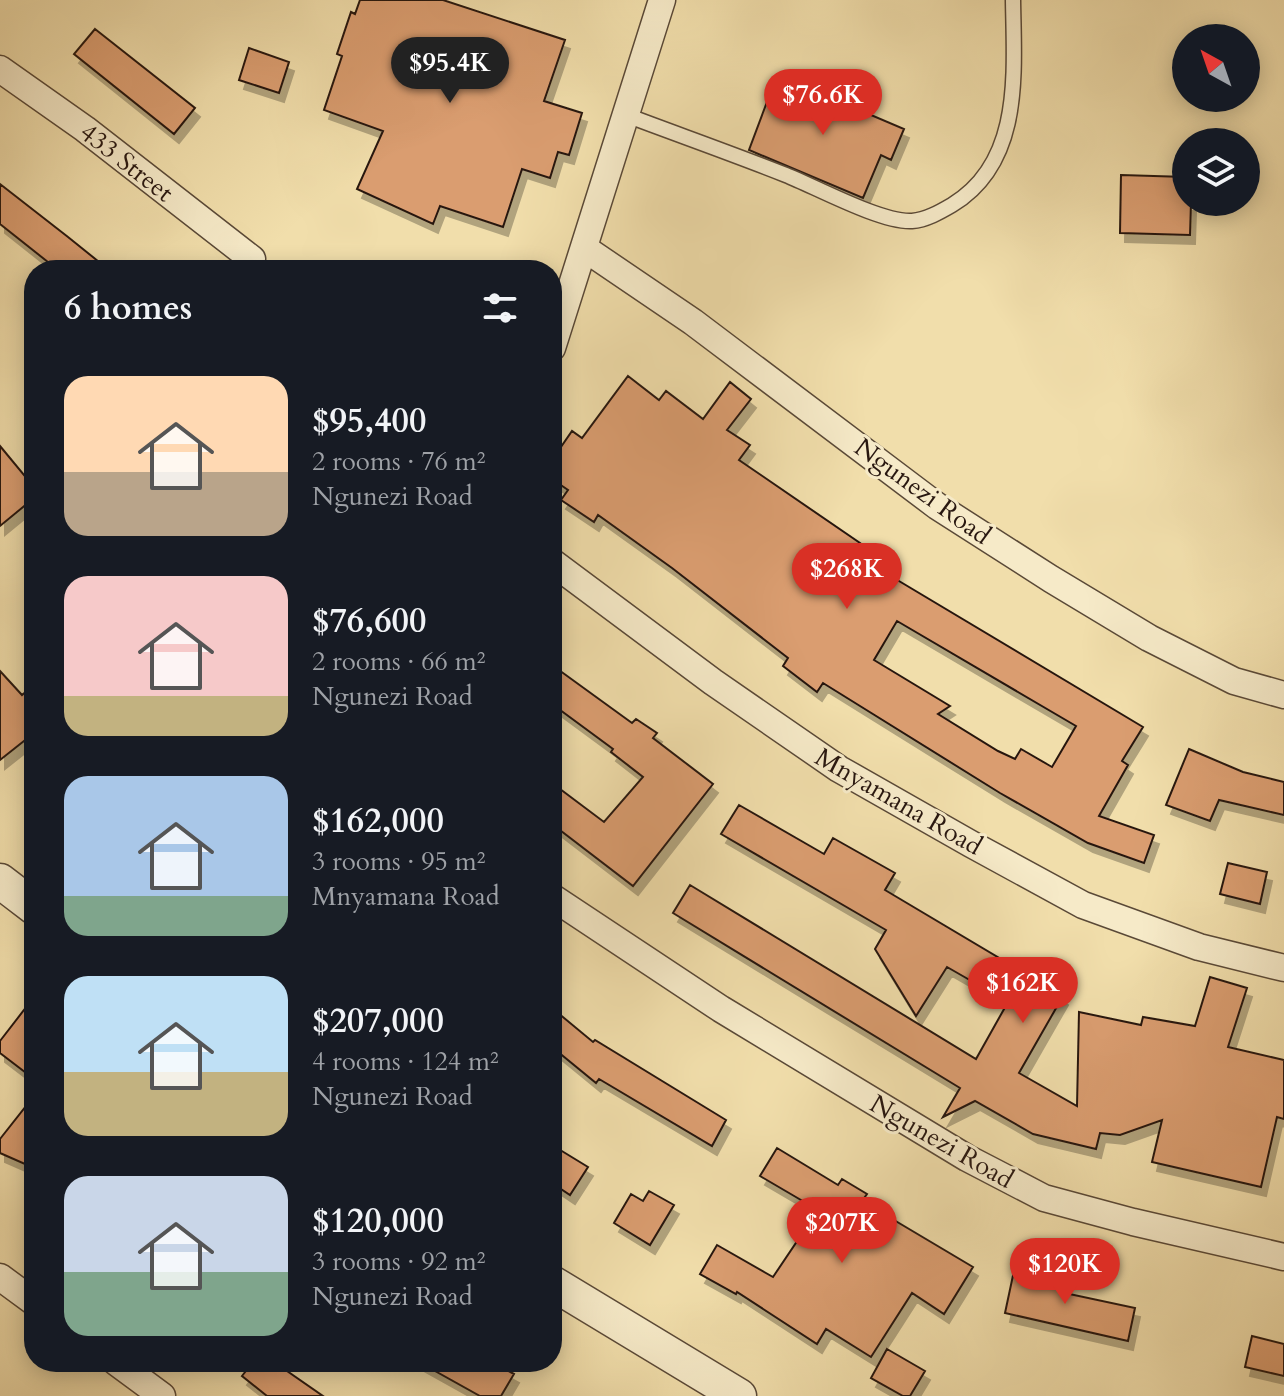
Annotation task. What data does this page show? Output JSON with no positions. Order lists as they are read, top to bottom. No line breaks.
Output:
{"streets":{"street":["433 Street","Ngunezi Road","Mnyamana Road"]},"north":"top left","page":{"price":["$95.4K","$76.6K","$268K","$162K","$207K","$120K"],"heading":"6 homes","list":[{"name":"$95,400","note":"2 rooms · 76 m² · Ngunezi Road"},{"name":"$76,600","note":"2 rooms · 66 m² · Ngunezi Road"},{"name":"$162,000","note":"3 rooms · 95 m² · Mnyamana Road"},{"name":"$207,000","note":"4 rooms · 124 m² · Ngunezi Road"},{"name":"$120,000","note":"3 rooms · 92 m² · Ngunezi Road"}]}}
